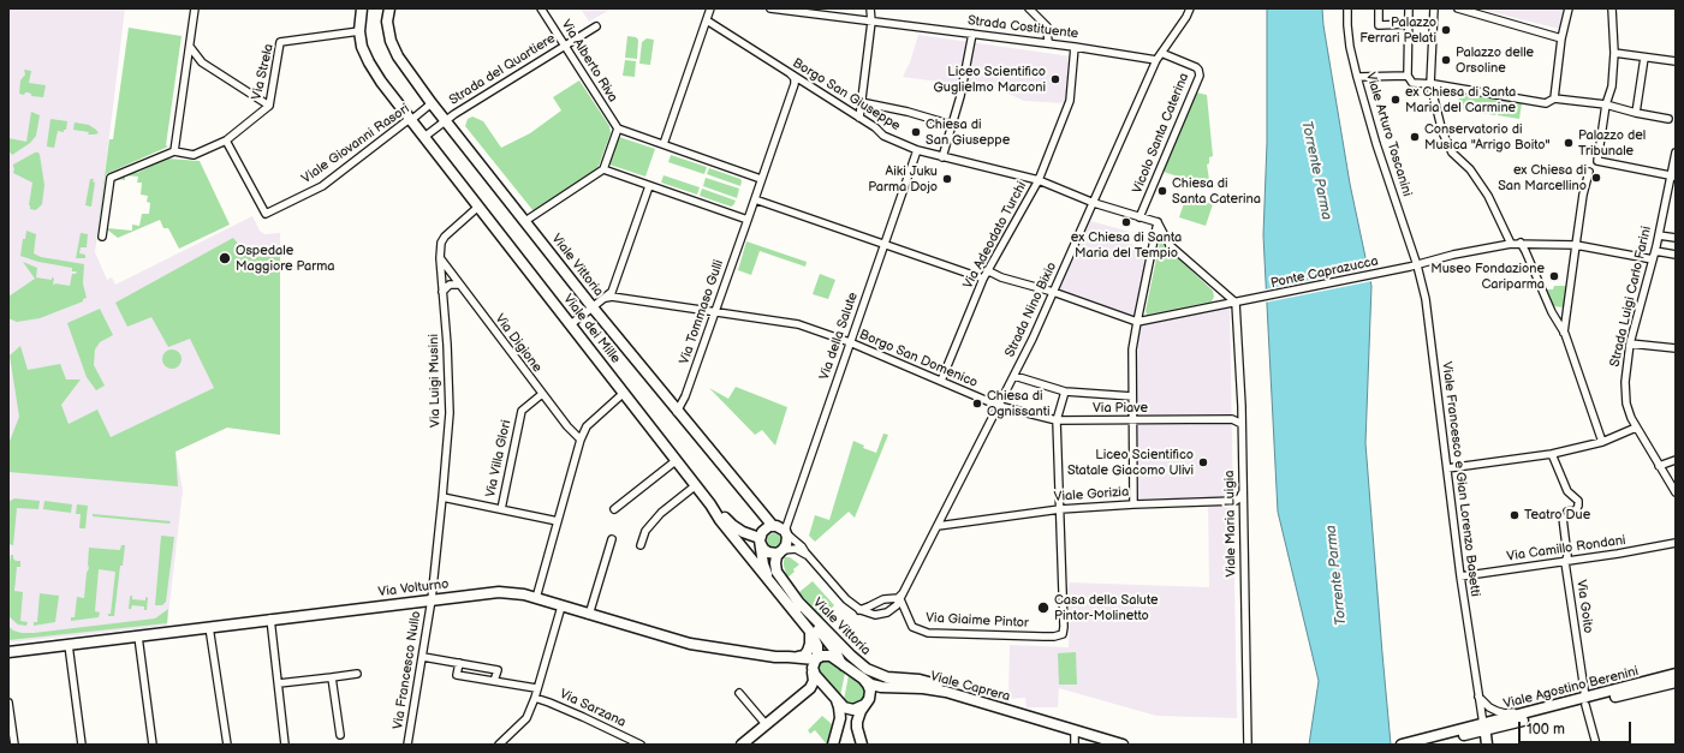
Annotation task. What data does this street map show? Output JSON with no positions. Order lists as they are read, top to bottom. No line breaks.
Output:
{"streets":{"main road":["Viale Vittoria","Viale dei Mille","Via Volturno","Viale Caprera","Viale Agostino Berenini"],"street":["Strada Costituente","Via Alberto Riva","Strada del Quartiere","Via Strela","Borgo San Giuseppe","Vicolo Santa Caterina","Viale Arturo Toscanini","Viale Giovanni Rasori","Via Adeodato Turchi","Ponte Caprazucca","Strada Luigi Carlo Farini","Strada Nino Bixio","Via Tommaso Gulli","Via della Salute","Via Digione","Borgo San Domenico","Via Luigi Musini","Via Piave","Via Villa Glori","Viale Francesco e Gian Lorenzo Basetti","Viale Gorizia","Viale Maria Luigia","Via Camillo Rondani","Via Goito","Via Giaime Pintor","Via Francesco Nullo","Via Sarzana"]},"crossings":[["Strada Costituente","Via Adeodato Turchi"],["Strada Costituente","Strada Nino Bixio"],["Via Alberto Riva","Strada del Quartiere"],["Strada del Quartiere","Viale Vittoria"],["Strada del Quartiere","Viale dei Mille"],["Via Strela","Viale Giovanni Rasori"],["Via Strela","Viale dei Mille"],["Borgo San Giuseppe","Vicolo Santa Caterina"],["Borgo San Giuseppe","Via Adeodato Turchi"],["Borgo San Giuseppe","Strada Nino Bixio"],["Borgo San Giuseppe","Via della Salute"],["Vicolo Santa Caterina","Strada Nino Bixio"],["Viale Arturo Toscanini","Ponte Caprazucca"],["Viale Arturo Toscanini","Viale Francesco e Gian Lorenzo Basetti"],["Viale Giovanni Rasori","Viale Vittoria"],["Viale Giovanni Rasori","Viale dei Mille"],["Via Adeodato Turchi","Borgo San Domenico"],["Viale Vittoria","Strada Nino Bixio"],["Viale Vittoria","Via Tommaso Gulli"],["Viale Vittoria","Via della Salute"],["Viale Vittoria","Via Volturno"],["Viale Vittoria","Viale Caprera"],["Ponte Caprazucca","Strada Luigi Carlo Farini"],["Ponte Caprazucca","Viale Francesco e Gian Lorenzo Basetti"],["Ponte Caprazucca","Viale Maria Luigia"],["Strada Nino Bixio","Borgo San Domenico"],["Strada Nino Bixio","Via Piave"],["Strada Nino Bixio","Viale Gorizia"],["Strada Nino Bixio","Via Giaime Pintor"],["Via Tommaso Gulli","Borgo San Domenico"],["Viale dei Mille","Via Luigi Musini"],["Viale dei Mille","Via Volturno"],["Via della Salute","Borgo San Domenico"],["Via Digione","Via Luigi Musini"],["Via Digione","Via Villa Glori"],["Borgo San Domenico","Via Piave"],["Via Luigi Musini","Via Volturno"],["Via Luigi Musini","Via Francesco Nullo"],["Via Piave","Viale Maria Luigia"],["Viale Francesco e Gian Lorenzo Basetti","Via Camillo Rondani"],["Viale Francesco e Gian Lorenzo Basetti","Viale Agostino Berenini"],["Viale Gorizia","Viale Maria Luigia"],["Viale Gorizia","Via Giaime Pintor"],["Via Camillo Rondani","Via Goito"],["Via Volturno","Via Francesco Nullo"],["Via Goito","Viale Agostino Berenini"]],"water":["Torrente Parma"],"places":["Palazzo Ferrari Pelati","Palazzo delle Orsoline","Liceo Scientifico Guglielmo Marconi","ex Chiesa di Santa Maria del Carmine","Chiesa di San Giuseppe","Conservatorio di Musica \"Arrigo Boito\"","Palazzo del Tribunale","ex Chiesa di San Marcellino","Aiki Juku Parma Dojo","Chiesa di Santa Caterina","ex Chiesa di Santa Maria del Tempio","Ospedale Maggiore Parma","Museo Fondazione Cariparma","Chiesa di Ognissanti","Liceo Scientifico Statale Giacomo Ulivi","Teatro Due","Casa della Salute Pintor-Molinetto"],"scale_bar":"100 m"}
